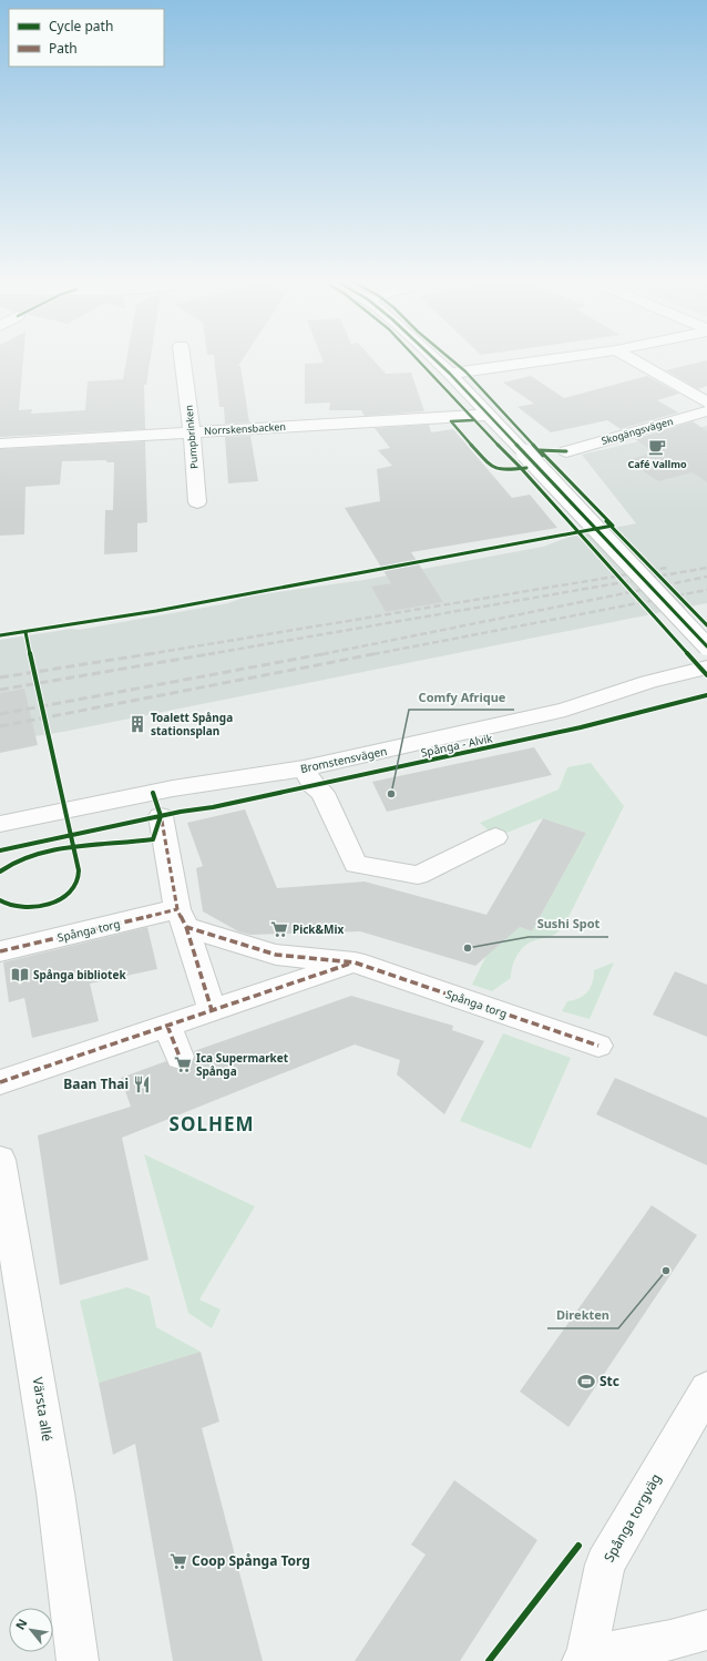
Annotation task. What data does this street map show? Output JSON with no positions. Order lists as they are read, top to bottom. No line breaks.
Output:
{"streets":{"street":["Norrskensbacken","Skogängsvägen","Pumpbrinken","Bromstensvägen","Spånga torg","Värsta allé","Spånga torgväg"],"cycle path":["Spånga - Alvik"]},"crossings":[["Norrskensbacken","Pumpbrinken"]],"districts":["SOLHEM"],"places":{"cafe":["Café Vallmo"],"building":["Toalett Spånga stationsplan"],"other":["Comfy Afrique","Sushi Spot","Direkten"],"supermarket":["Pick&Mix","Ica Supermarket Spånga","Coop Spånga Torg"],"library":["Spånga bibliotek"],"restaurant":["Baan Thai"],"sports":["Stc"]},"legend":["Cycle path","Path"],"north":"top left"}
